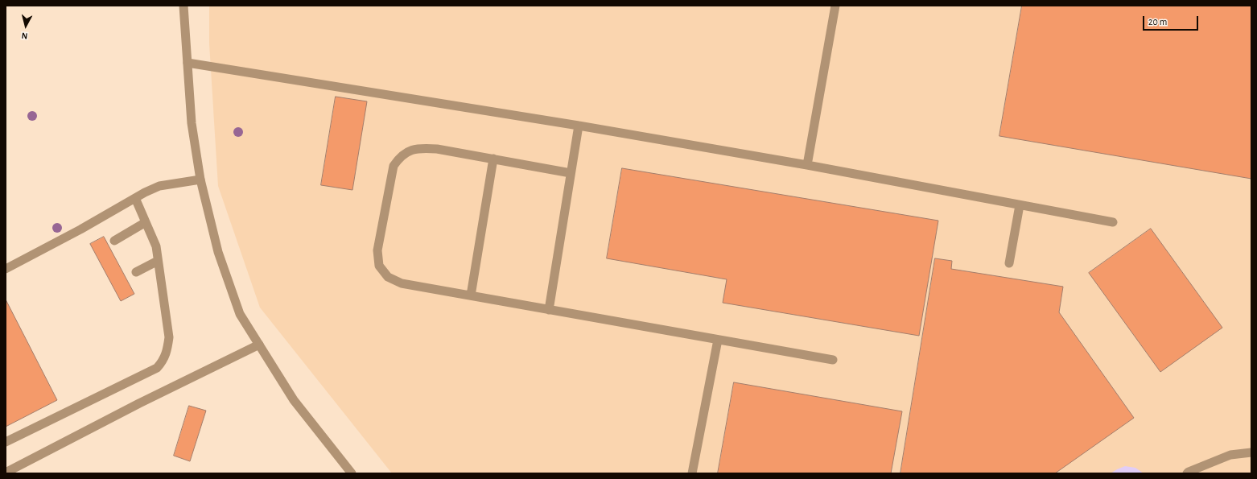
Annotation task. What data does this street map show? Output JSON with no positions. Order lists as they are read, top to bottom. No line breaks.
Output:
{"scale_bar":"20 m","north":"bottom"}
